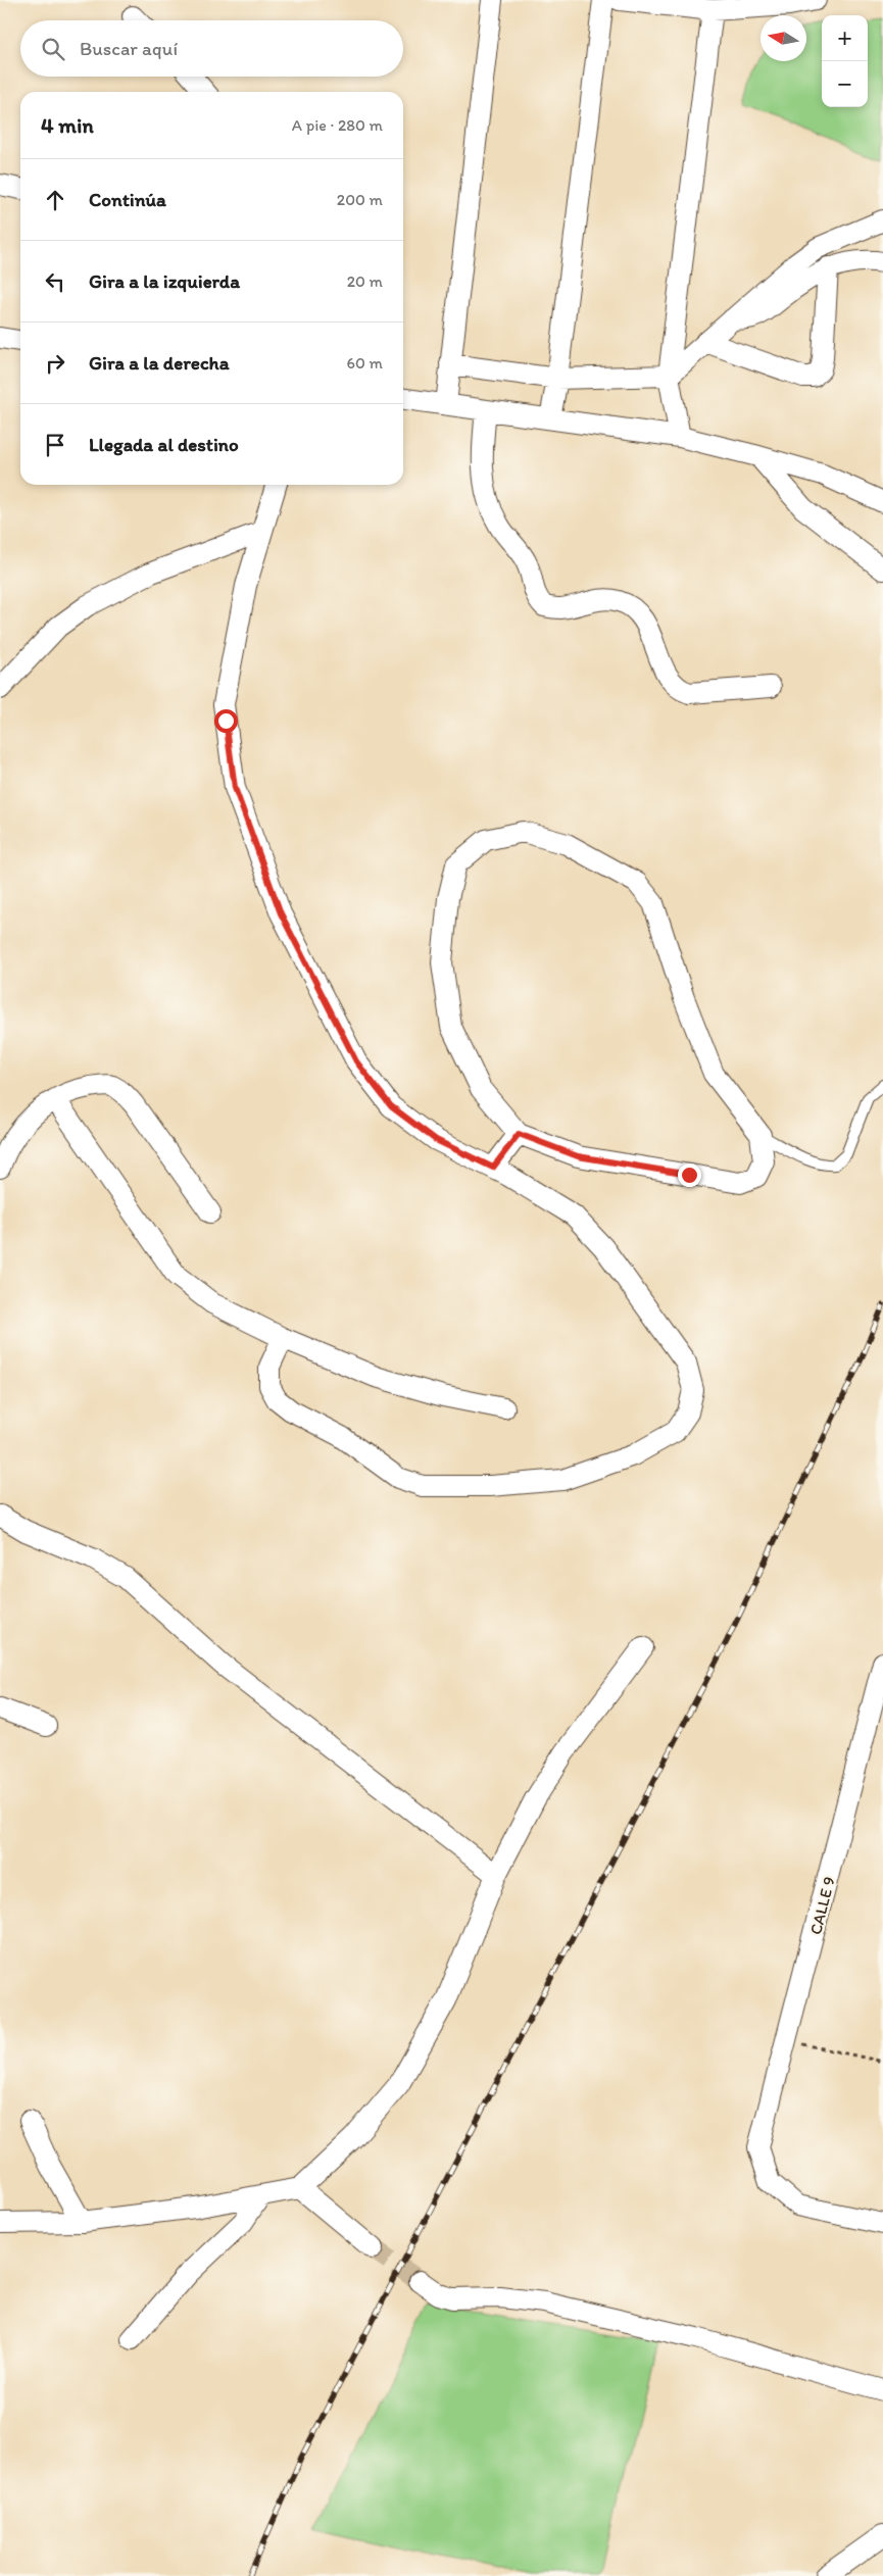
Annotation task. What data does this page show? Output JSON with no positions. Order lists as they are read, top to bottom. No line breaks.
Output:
{"streets":{"street":["CALLE 9"]},"north":"left","page":{"map_buttons":["+","−"],"search":"Buscar aquí","heading":["4 min","A pie · 280 m"],"list":[["Continúa","200 m"],["Gira a la izquierda","20 m"],["Gira a la derecha","60 m"],"Llegada al destino"]}}
